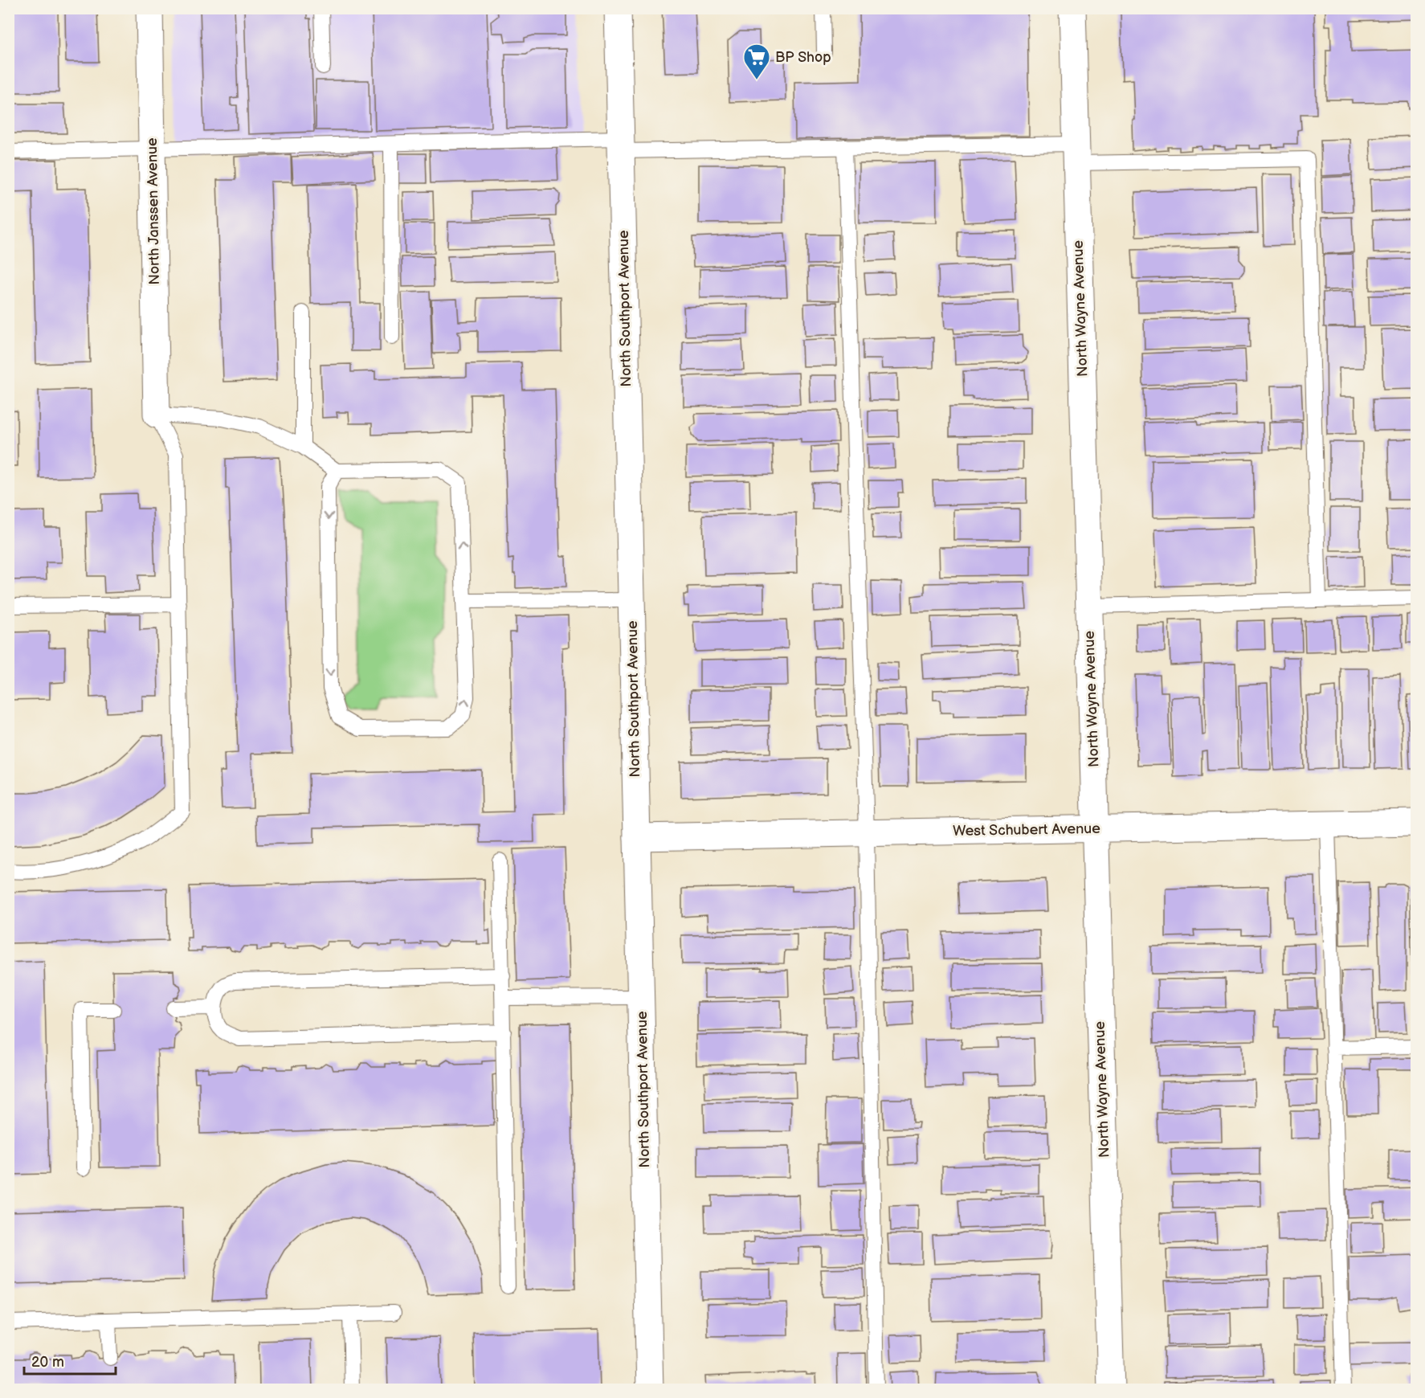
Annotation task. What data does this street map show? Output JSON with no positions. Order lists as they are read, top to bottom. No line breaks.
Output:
{"streets":{"street":["North Janssen Avenue","North Southport Avenue","North Wayne Avenue","West Schubert Avenue"]},"crossings":[["North Southport Avenue","West Schubert Avenue"],["North Wayne Avenue","West Schubert Avenue"]],"places":{"supermarket":["BP Shop"]},"scale_bar":"20 m"}
